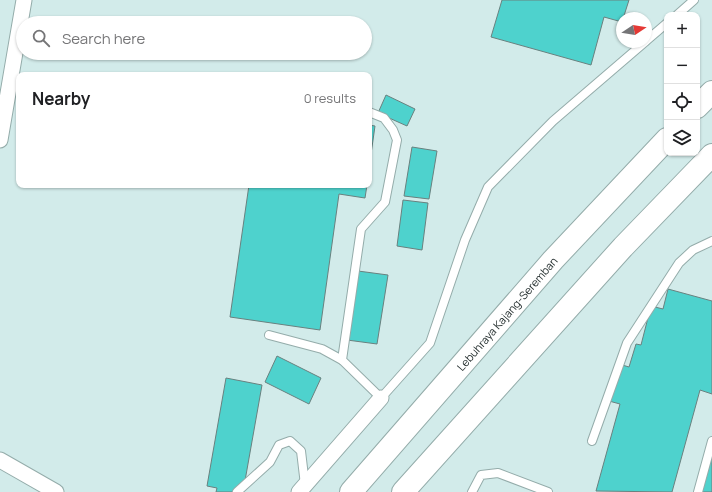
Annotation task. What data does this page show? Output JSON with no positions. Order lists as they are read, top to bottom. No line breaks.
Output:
{"streets":{"highway":["Lebuhraya Kajang-Seremban"]},"north":"right","page":{"map_buttons":["+","−"],"search":"Search here","heading":["Nearby","0 results"]}}
